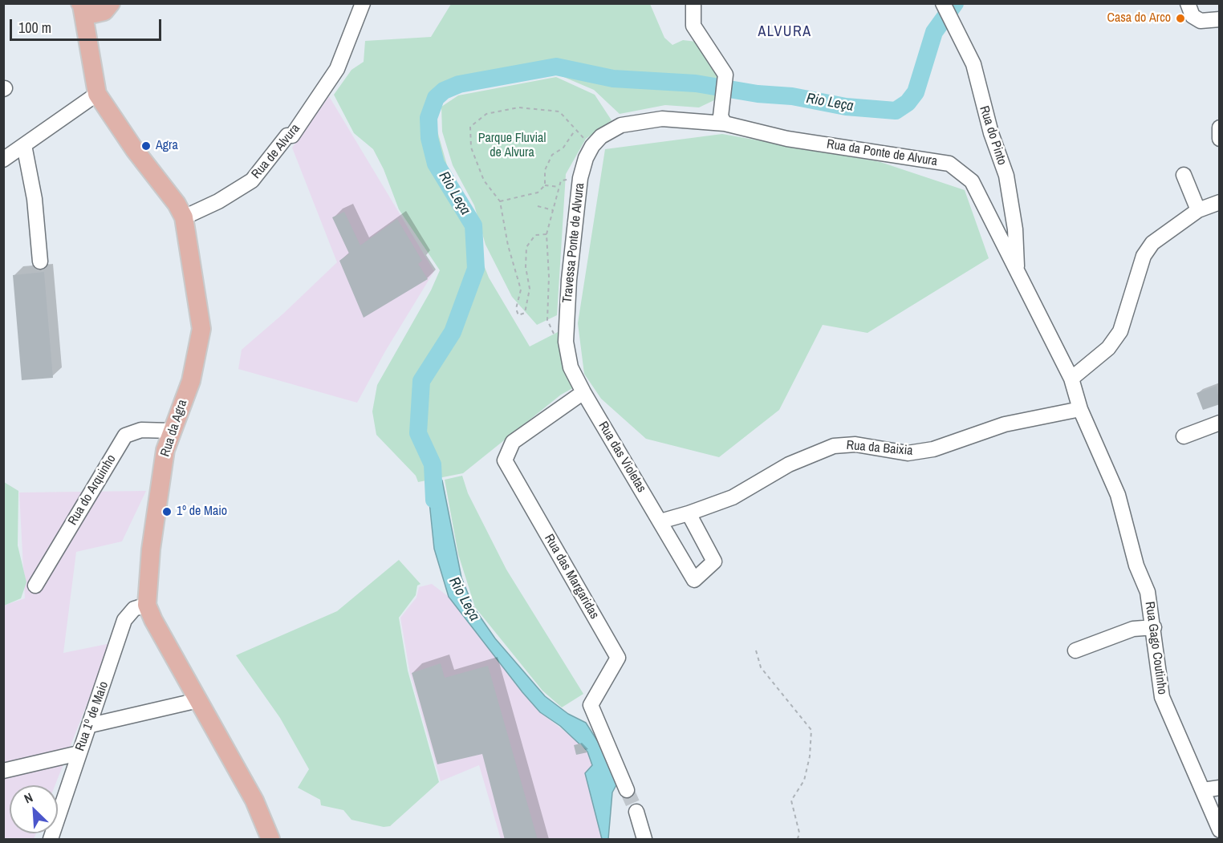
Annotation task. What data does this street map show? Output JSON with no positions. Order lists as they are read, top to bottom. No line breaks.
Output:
{"streets":{"main road":["Rua da Agra"],"street":["Rua do Pinto","Rua de Alvura","Rua da Ponte de Alvura","Travessa Ponte de Alvura","Rua da Baixia","Rua das Violetas","Rua do Arquinho","Rua das Margaridas","Rua Gago Coutinho","Rua 1º de Maio"]},"crossings":[["Rua do Pinto","Rua da Ponte de Alvura"],["Rua de Alvura","Rua da Agra"],["Rua da Ponte de Alvura","Travessa Ponte de Alvura"],["Rua da Ponte de Alvura","Rua da Baixia"],["Rua da Ponte de Alvura","Rua Gago Coutinho"],["Travessa Ponte de Alvura","Rua das Violetas"],["Travessa Ponte de Alvura","Rua das Margaridas"],["Rua da Agra","Rua do Arquinho"],["Rua da Agra","Rua 1º de Maio"],["Rua da Baixia","Rua das Violetas"],["Rua da Baixia","Rua Gago Coutinho"],["Rua das Violetas","Rua das Margaridas"]],"districts":["ALVURA"],"water":["Rio Leça"],"parks":["Parque Fluvial de Alvura"],"places":["Casa do Arco","Agra","1º de Maio"],"scale_bar":"100 m","north":"top left"}
